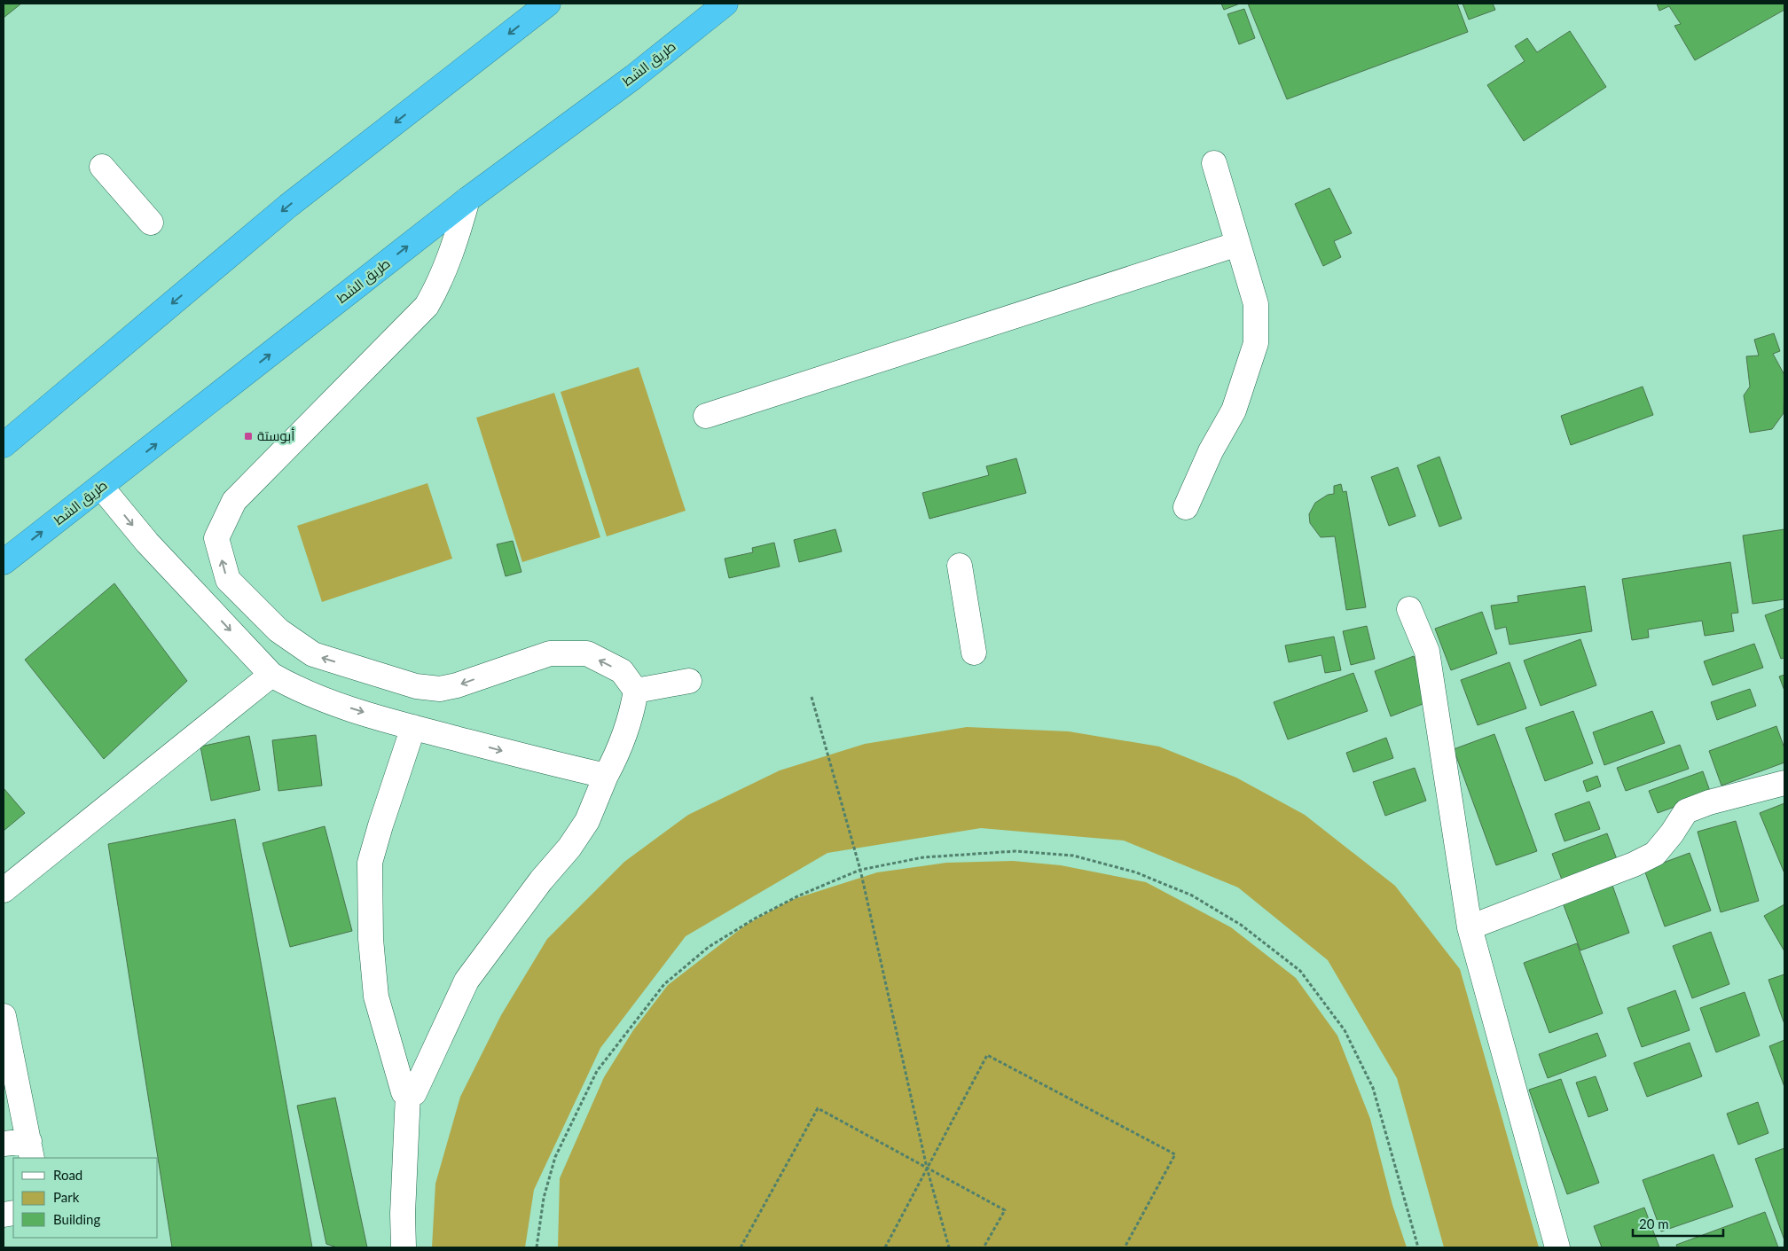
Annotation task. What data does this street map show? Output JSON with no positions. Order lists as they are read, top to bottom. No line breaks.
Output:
{"streets":{"highway":["طريق الشط"]},"places":{"transit":["أبوستة"]},"legend":["Road","Park","Building"],"scale_bar":"20 m"}
